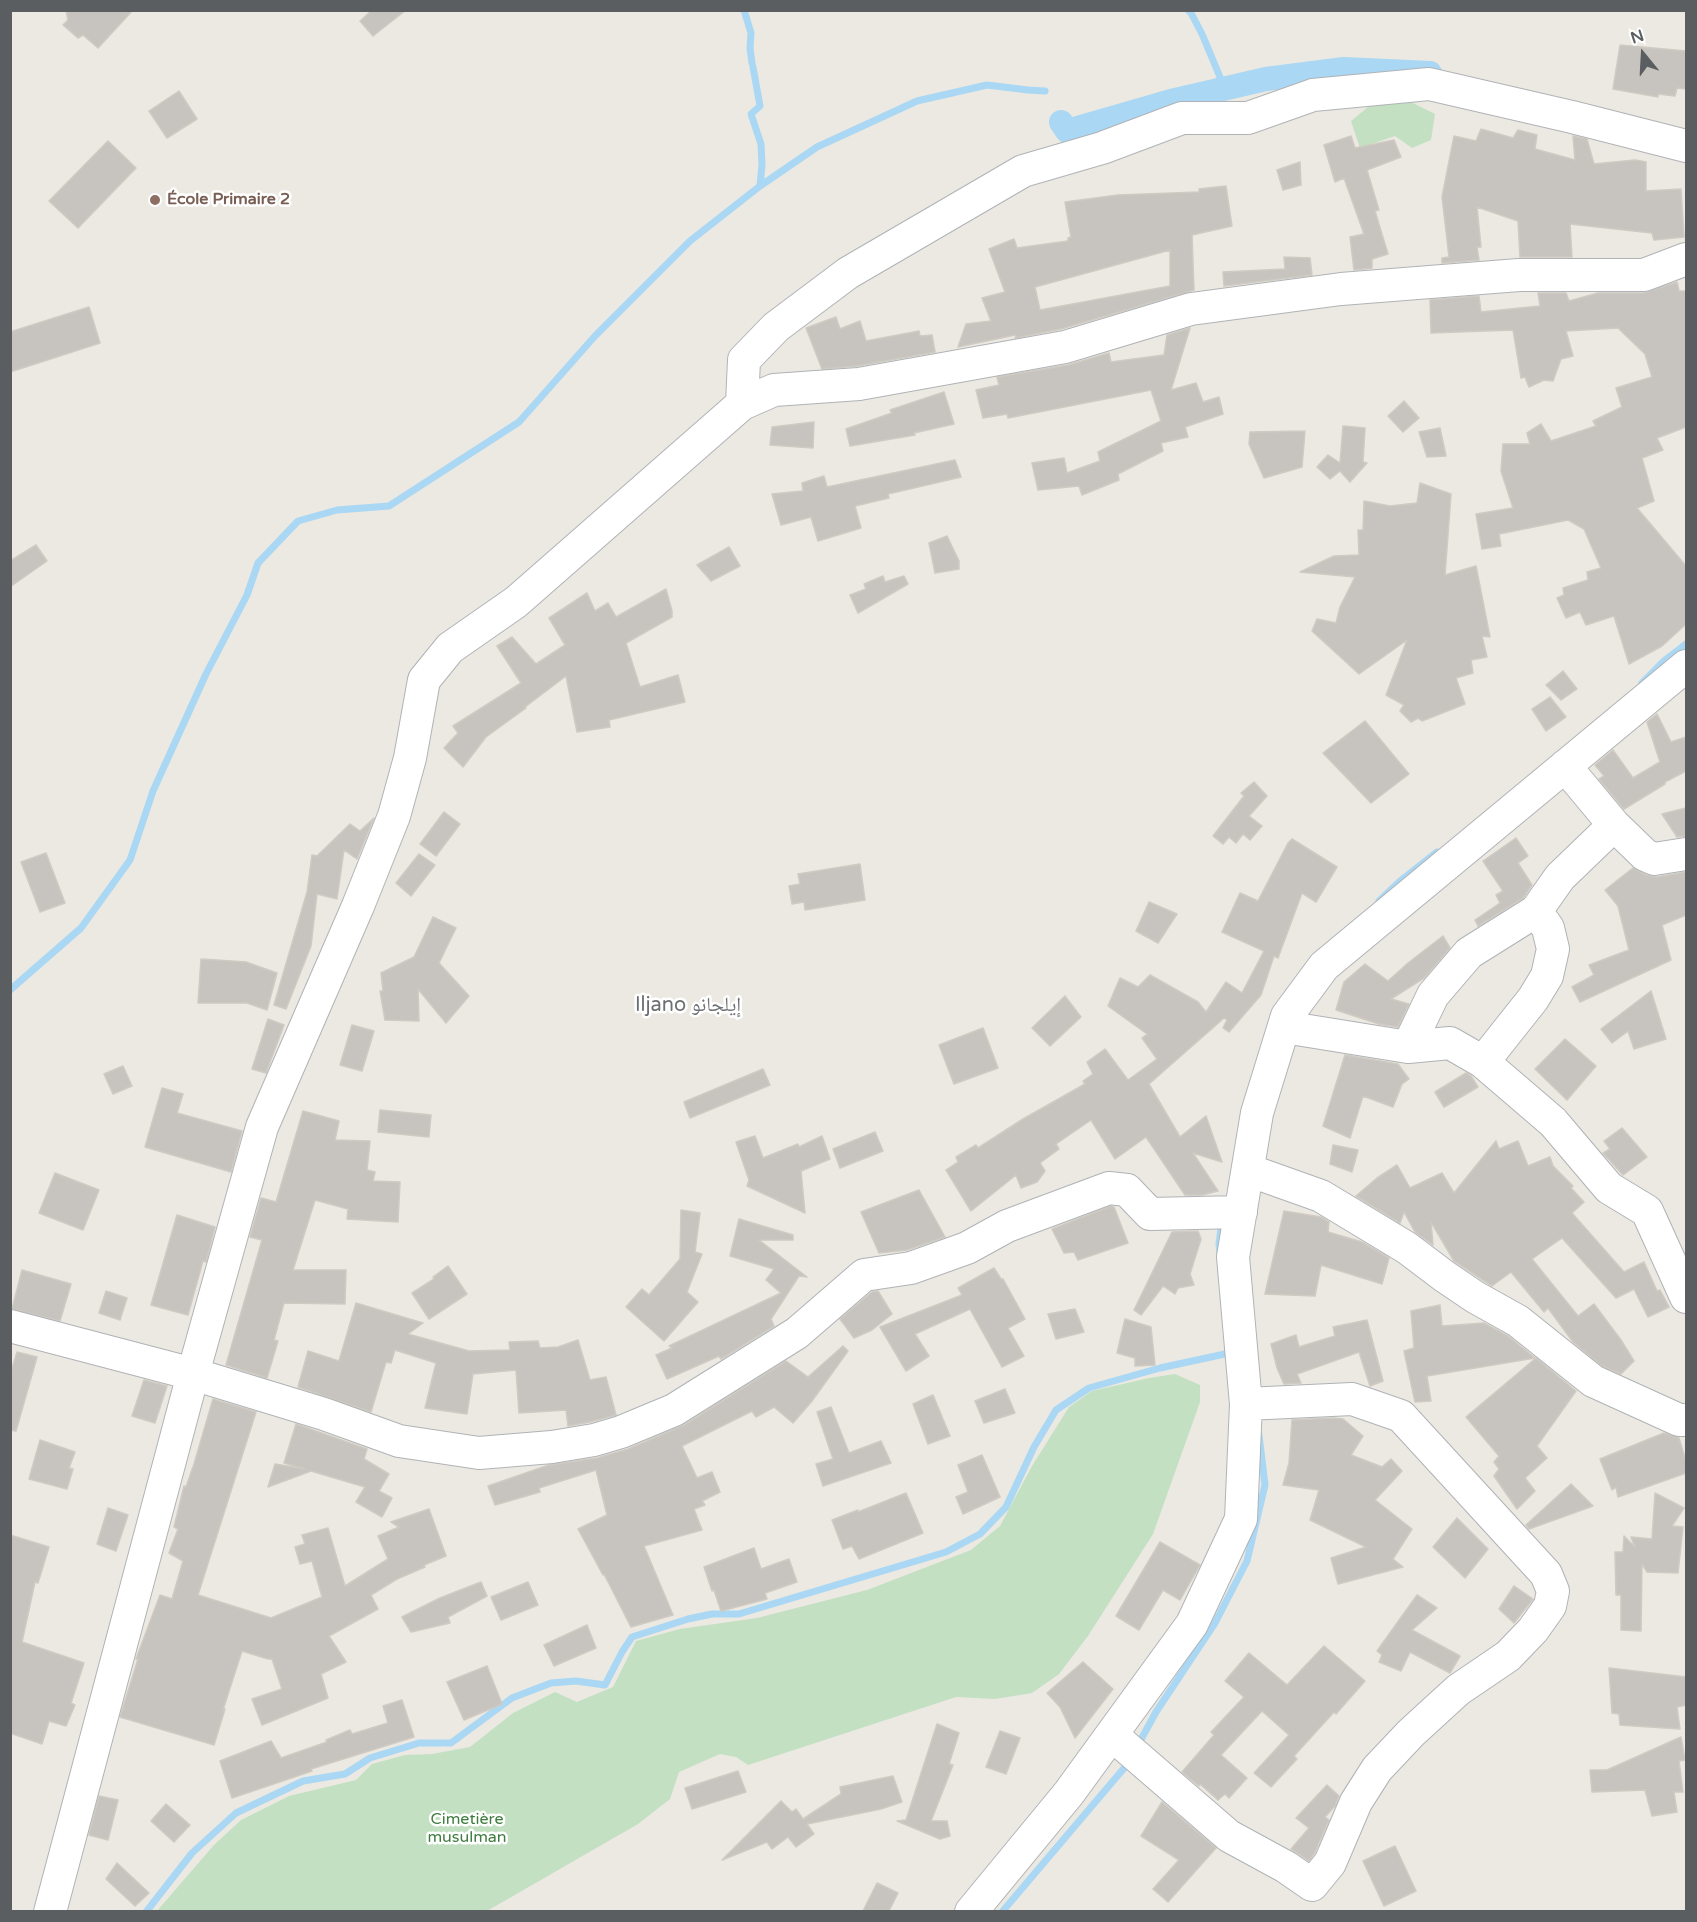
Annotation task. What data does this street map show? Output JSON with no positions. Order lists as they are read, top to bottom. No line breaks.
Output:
{"districts":["Iljano إيلجانو"],"parks":["Cimetière musulman"],"places":["École Primaire 2"],"north":"top"}
